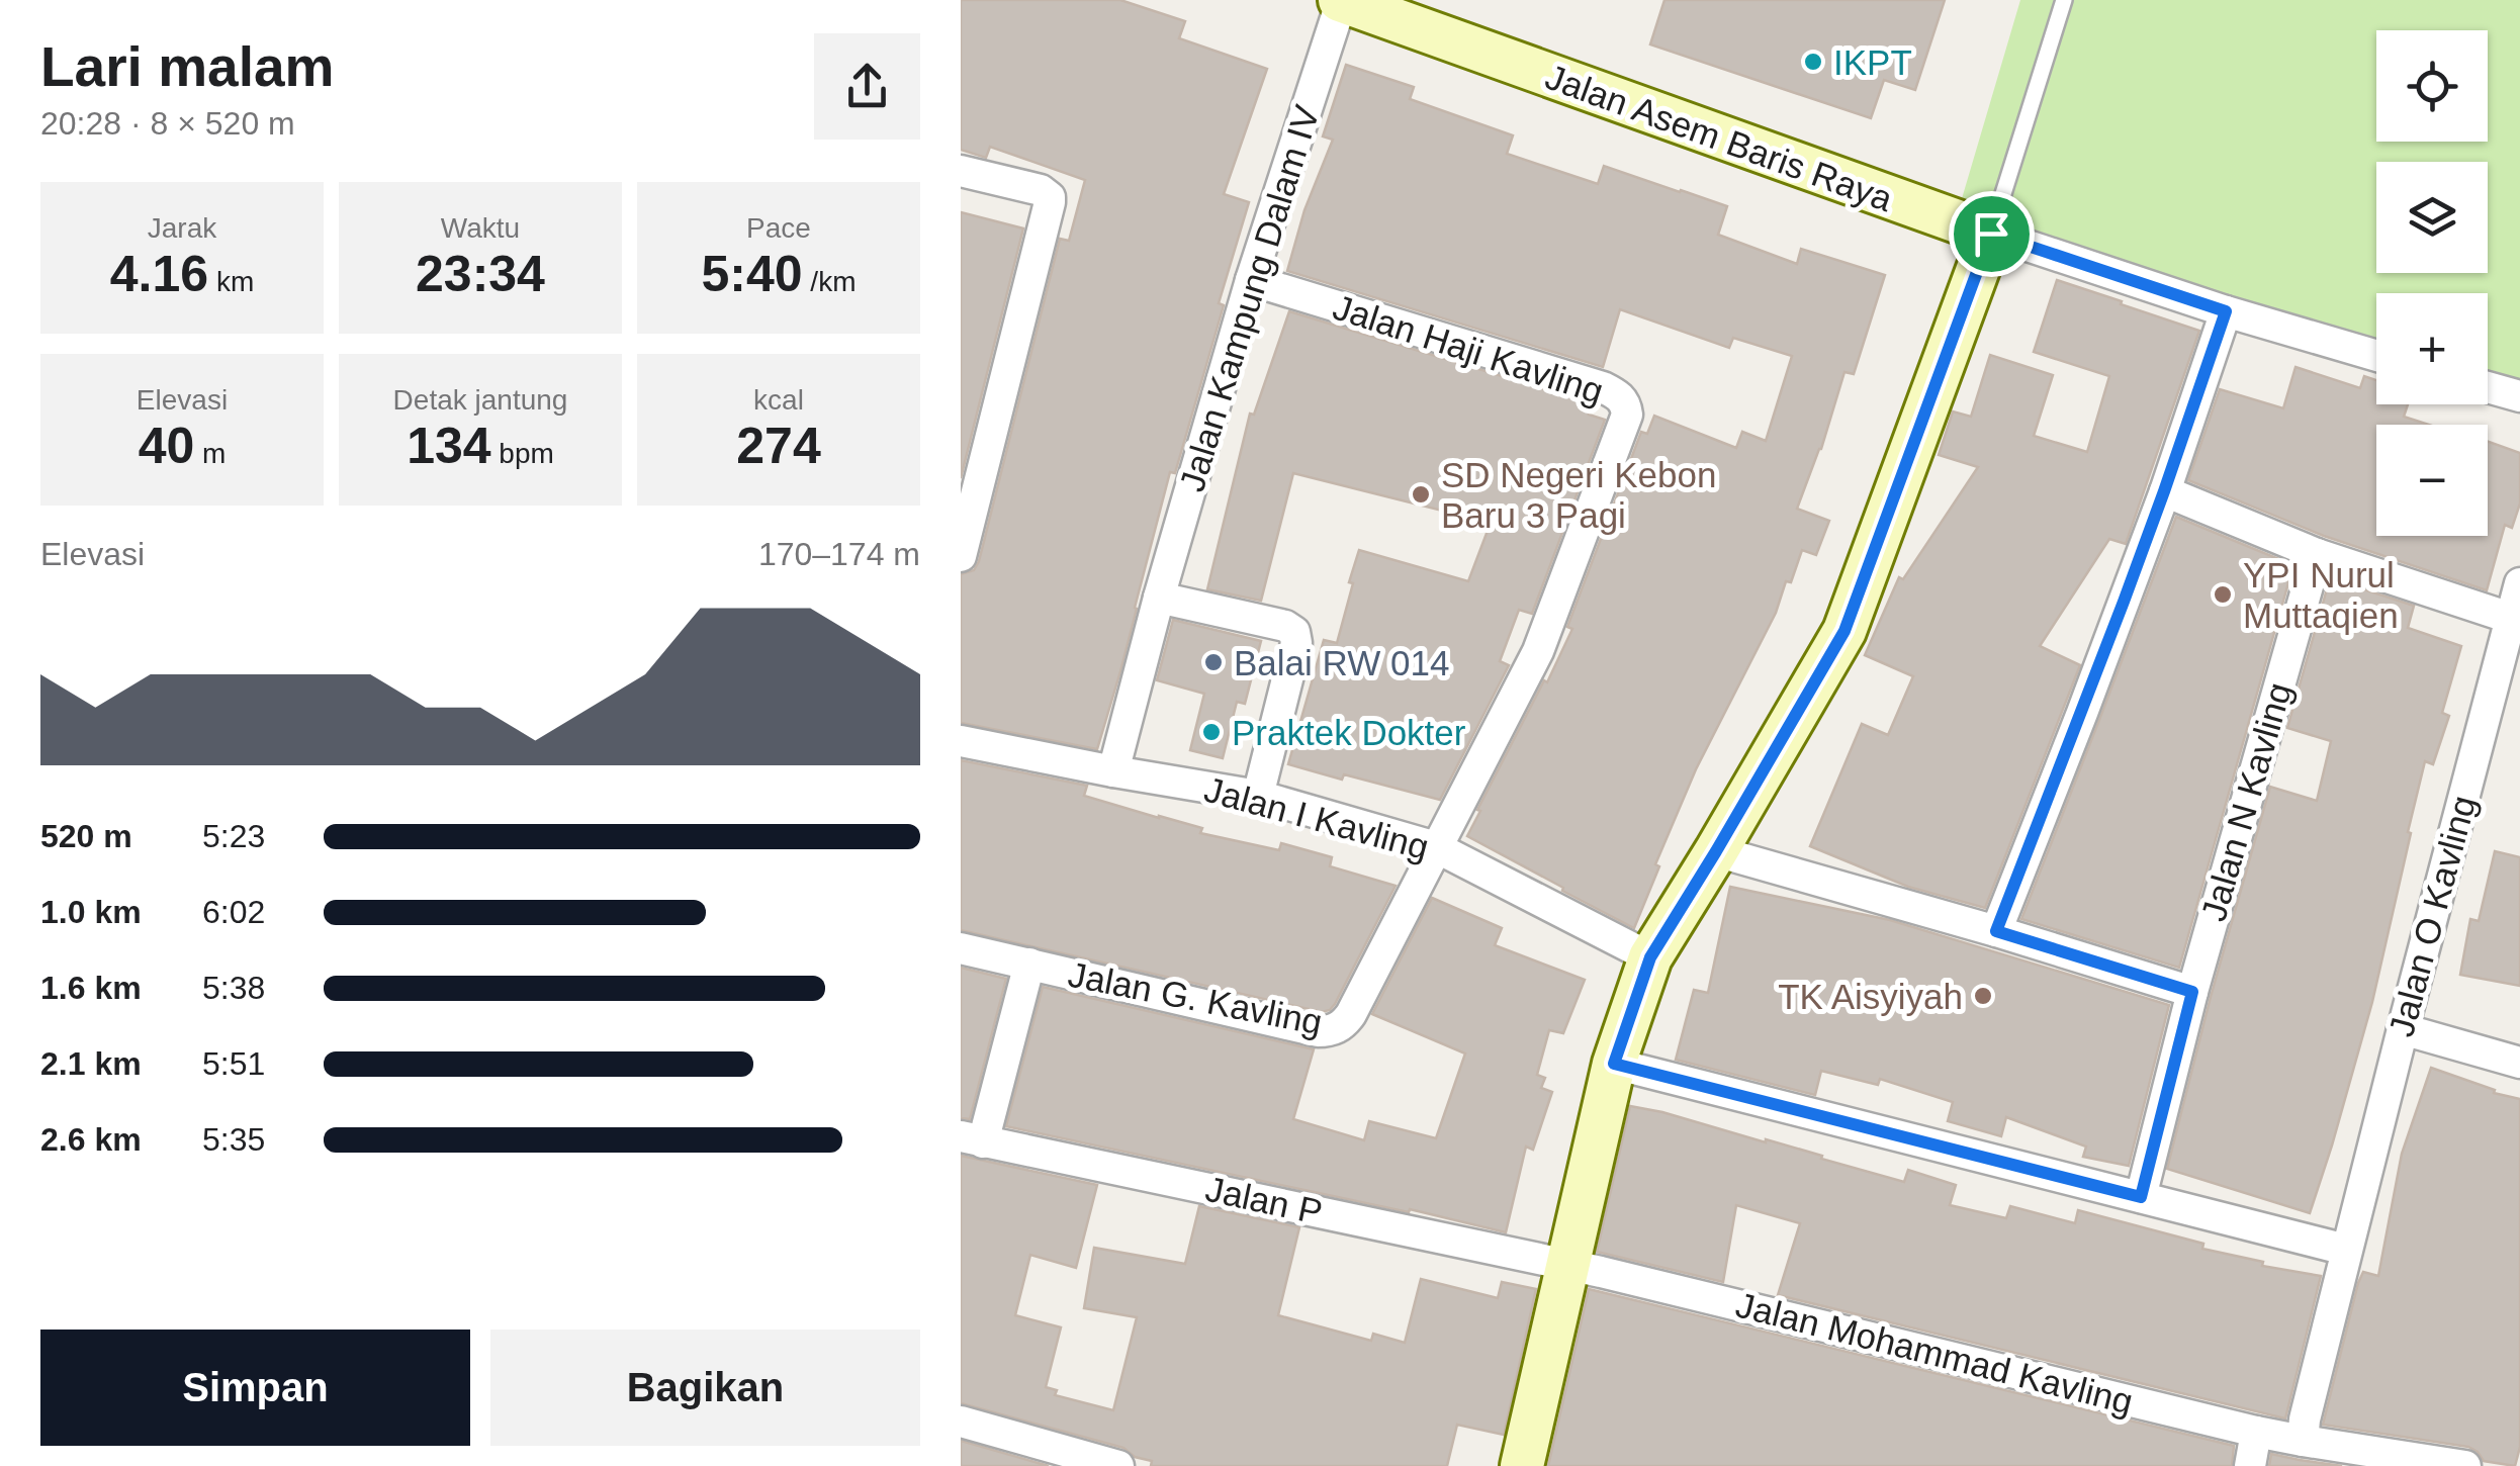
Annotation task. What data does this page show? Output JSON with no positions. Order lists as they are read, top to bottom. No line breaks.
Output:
{"streets":{"street":["Jalan Asem Baris Raya","Jalan Kampung Dalam IV","Jalan Haji Kavling","Jalan N Kavling","Jalan I Kavling","Jalan O Kavling","Jalan G. Kavling","Jalan P","Jalan Mohammad Kavling"]},"crossings":[["Jalan Asem Baris Raya","Jalan Kampung Dalam IV"],["Jalan Kampung Dalam IV","Jalan Haji Kavling"],["Jalan Kampung Dalam IV","Jalan I Kavling"],["Jalan Haji Kavling","Jalan I Kavling"],["Jalan Haji Kavling","Jalan G. Kavling"],["Jalan I Kavling","Jalan G. Kavling"],["Jalan O Kavling","Jalan Mohammad Kavling"],["Jalan G. Kavling","Jalan P"],["Jalan P","Jalan Mohammad Kavling"]],"places":["IKPT","SD Negeri Kebon Baru 3 Pagi","YPI Nurul Muttaqien","Balai RW 014","Praktek Dokter","TK Aisyiyah"],"page":{"heading":["Lari malam","20:28 · 8 × 520 m"],"map_buttons":["+","−"],"stats":[["Jarak","4.16 km"],["Waktu","23:34"],["Pace","5:40 /km"],["Elevasi","40 m"],["Detak jantung","134 bpm"],["kcal","274"]],"chart":["Elevasi","170–174 m"],"list":[{"name":"520 m","note":"5:23"},{"name":"1.0 km","note":"6:02"},{"name":"1.6 km","note":"5:38"},{"name":"2.1 km","note":"5:51"},{"name":"2.6 km","note":"5:35"}],"buttons":["Simpan","Bagikan"]}}
